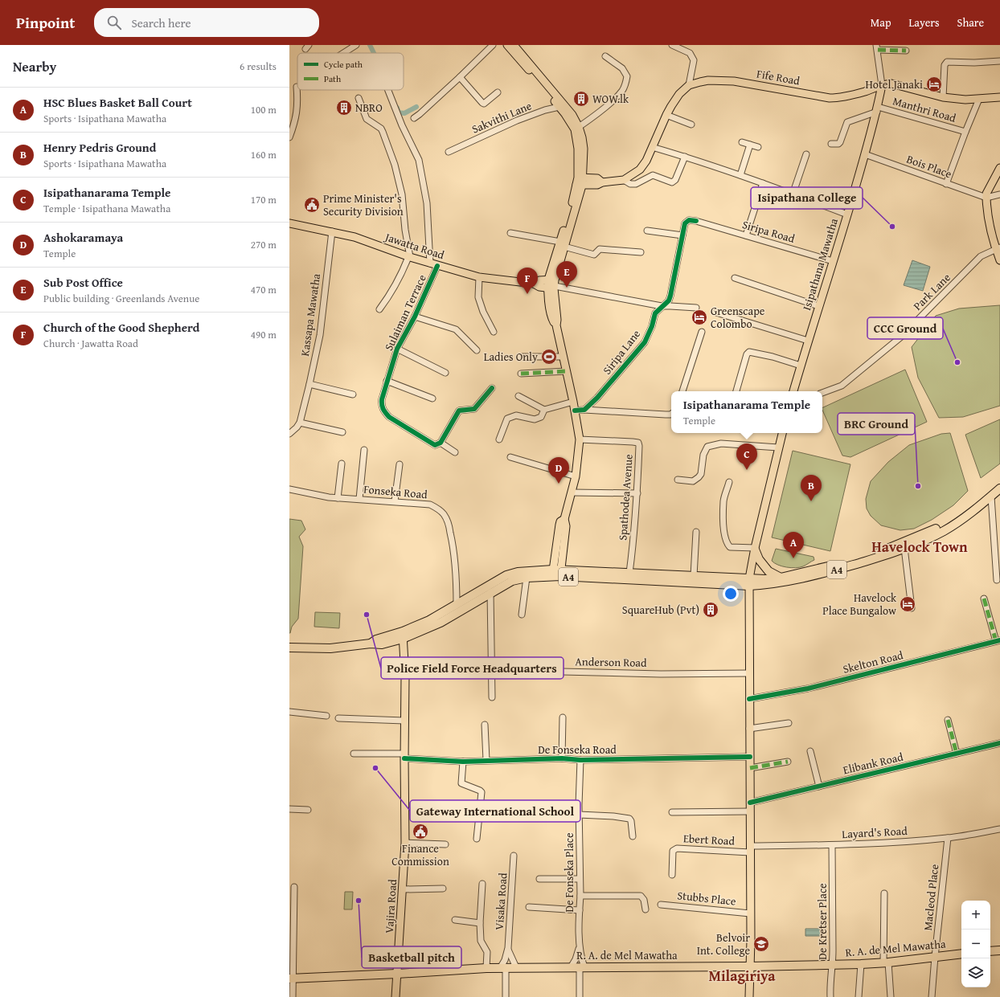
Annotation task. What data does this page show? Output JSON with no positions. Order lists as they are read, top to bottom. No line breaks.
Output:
{"streets":{"highway":["A4","R. A. de Mel Mawatha"],"main road":["Fife Road","Jawatta Road","Isipathana Mawatha","Vajira Road"],"street":["Manthri Road","Sakvithi Lane","Bois Place","Siripa Road","Park Lane","Sulaiman Terrace","Kassapa Mawatha","Siripa Lane","Fonseka Road","Spathodea Avenue","Anderson Road","Skelton Road","De Fonseka Road","Elibank Road","Layard's Road","Ebert Road","De Fonseka Place","Macleod Place","Stubbs Place","Visaka Road","De Kretser Place"]},"crossings":[["Fife Road","Isipathana Mawatha"],["Manthri Road","Isipathana Mawatha"],["Bois Place","Isipathana Mawatha"],["Siripa Road","Isipathana Mawatha"],["Siripa Road","Siripa Lane"],["Jawatta Road","Sulaiman Terrace"],["Jawatta Road","Kassapa Mawatha"],["Fonseka Road","A4"],["Spathodea Avenue","A4"],["A4","Vajira Road"],["De Fonseka Road","De Fonseka Place"],["De Fonseka Road","Vajira Road"],["Layard's Road","Ebert Road"],["Layard's Road","Macleod Place"],["Layard's Road","De Kretser Place"],["De Fonseka Place","R. A. de Mel Mawatha"],["Macleod Place","R. A. de Mel Mawatha"],["Visaka Road","R. A. de Mel Mawatha"],["Vajira Road","R. A. de Mel Mawatha"],["De Kretser Place","R. A. de Mel Mawatha"]],"districts":["Havelock Town","Milagiriya"],"places":{"hotel":["Hotel Janaki","Greenscape Colombo","Havelock Place Bungalow"],"building":["WOW.lk","NBRO","SquareHub (Pvt)"],"public building":["Prime Minister's Security Division","Finance Commission"],"other":["Isipathana College","CCC Ground","BRC Ground","Police Field Force Headquarters","Gateway International School","Basketball pitch"],"sports":["Ladies Only"],"school or university":["Belvoir Int. College"]},"legend":["Cycle path","Path"],"page":{"header":"Pinpoint","search":"Search here","nav":["Map","Layers","Share"],"heading":["Nearby","6 results"],"list":[{"mark":"A","name":"HSC Blues Basket Ball Court","note":"Sports · Isipathana Mawatha","value":"100 m"},{"mark":"B","name":"Henry Pedris Ground","note":"Sports · Isipathana Mawatha","value":"160 m"},{"mark":"C","name":"Isipathanarama Temple","note":"Temple · Isipathana Mawatha","value":"170 m"},{"mark":"D","name":"Ashokaramaya","note":"Temple","value":"270 m"},{"mark":"E","name":"Sub Post Office","note":"Public building · Greenlands Avenue","value":"470 m"},{"mark":"F","name":"Church of the Good Shepherd","note":"Church · Jawatta Road","value":"490 m"}],"pins":["E","F","C","D","B","A"],"popup":["Isipathanarama Temple","Temple"],"map_buttons":["+","−"]}}
